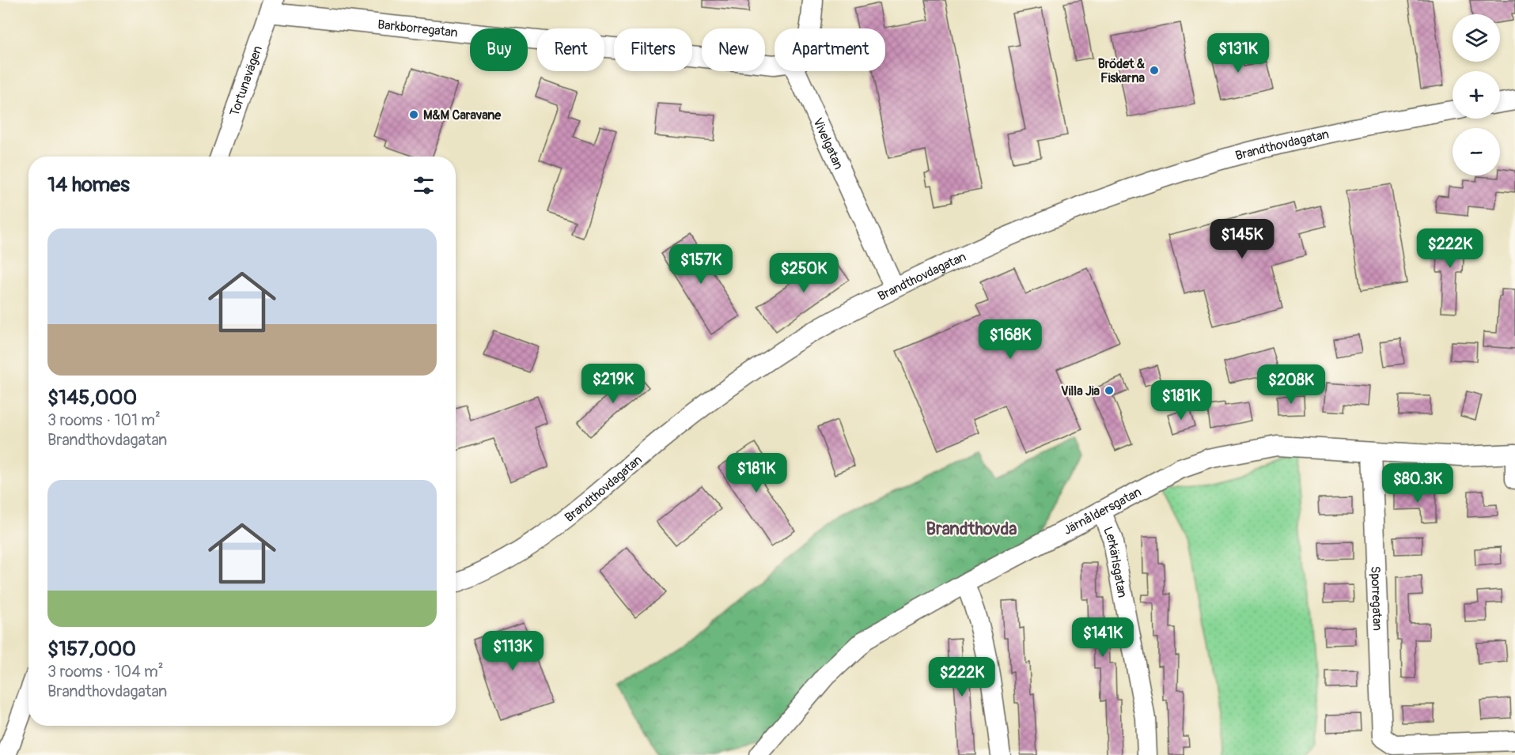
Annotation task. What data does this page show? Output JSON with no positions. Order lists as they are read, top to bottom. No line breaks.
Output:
{"streets":{"street":["Barkborregatan","Tortunavägen","Vivelgatan","Brandthovdagatan","Järnåldersgatan","Lerkärlsgatan","Sporregatan"]},"crossings":[["Barkborregatan","Tortunavägen"],["Vivelgatan","Brandthovdagatan"],["Järnåldersgatan","Lerkärlsgatan"],["Järnåldersgatan","Sporregatan"]],"districts":["Brandthovda"],"places":["Brödet & Fiskarna","M&M Caravane","Villa Jia"],"page":{"map_buttons":["+","−"],"chip":["Buy","Rent","Filters","New","Apartment"],"price":["$131K","$145K","$222K","$157K","$250K","$168K","$219K","$208K","$181K","$181K","$80.3K","$141K","$113K","$222K"],"heading":"14 homes","list":[{"name":"$145,000","note":"3 rooms · 101 m² · Brandthovdagatan"},{"name":"$157,000","note":"3 rooms · 104 m² · Brandthovdagatan"}]}}
